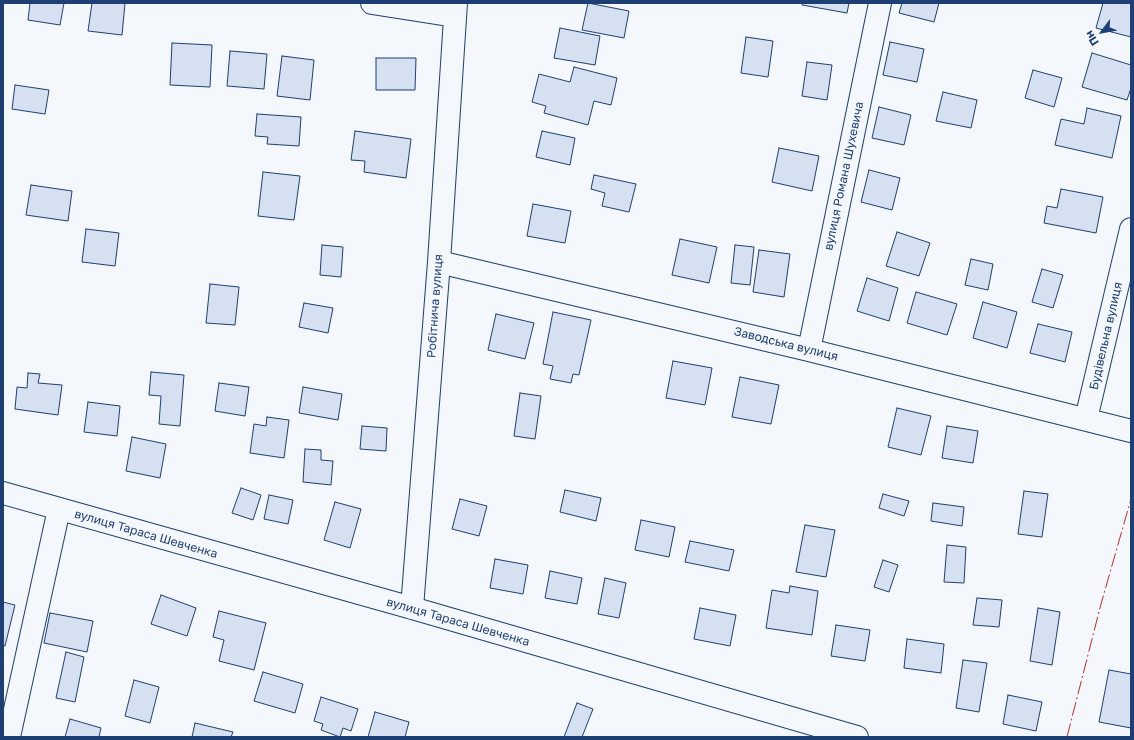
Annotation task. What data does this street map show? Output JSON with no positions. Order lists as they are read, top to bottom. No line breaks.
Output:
{"streets":{"street":["вулиця Романа Шухевича","Робітнича вулиця","Будівельна вулиця","Заводська вулиця","вулиця Тараса Шевченка"]},"crossings":[["вулиця Романа Шухевича","Заводська вулиця"],["Робітнича вулиця","Заводська вулиця"],["Робітнича вулиця","вулиця Тараса Шевченка"],["Будівельна вулиця","Заводська вулиця"]],"north":"bottom left"}
